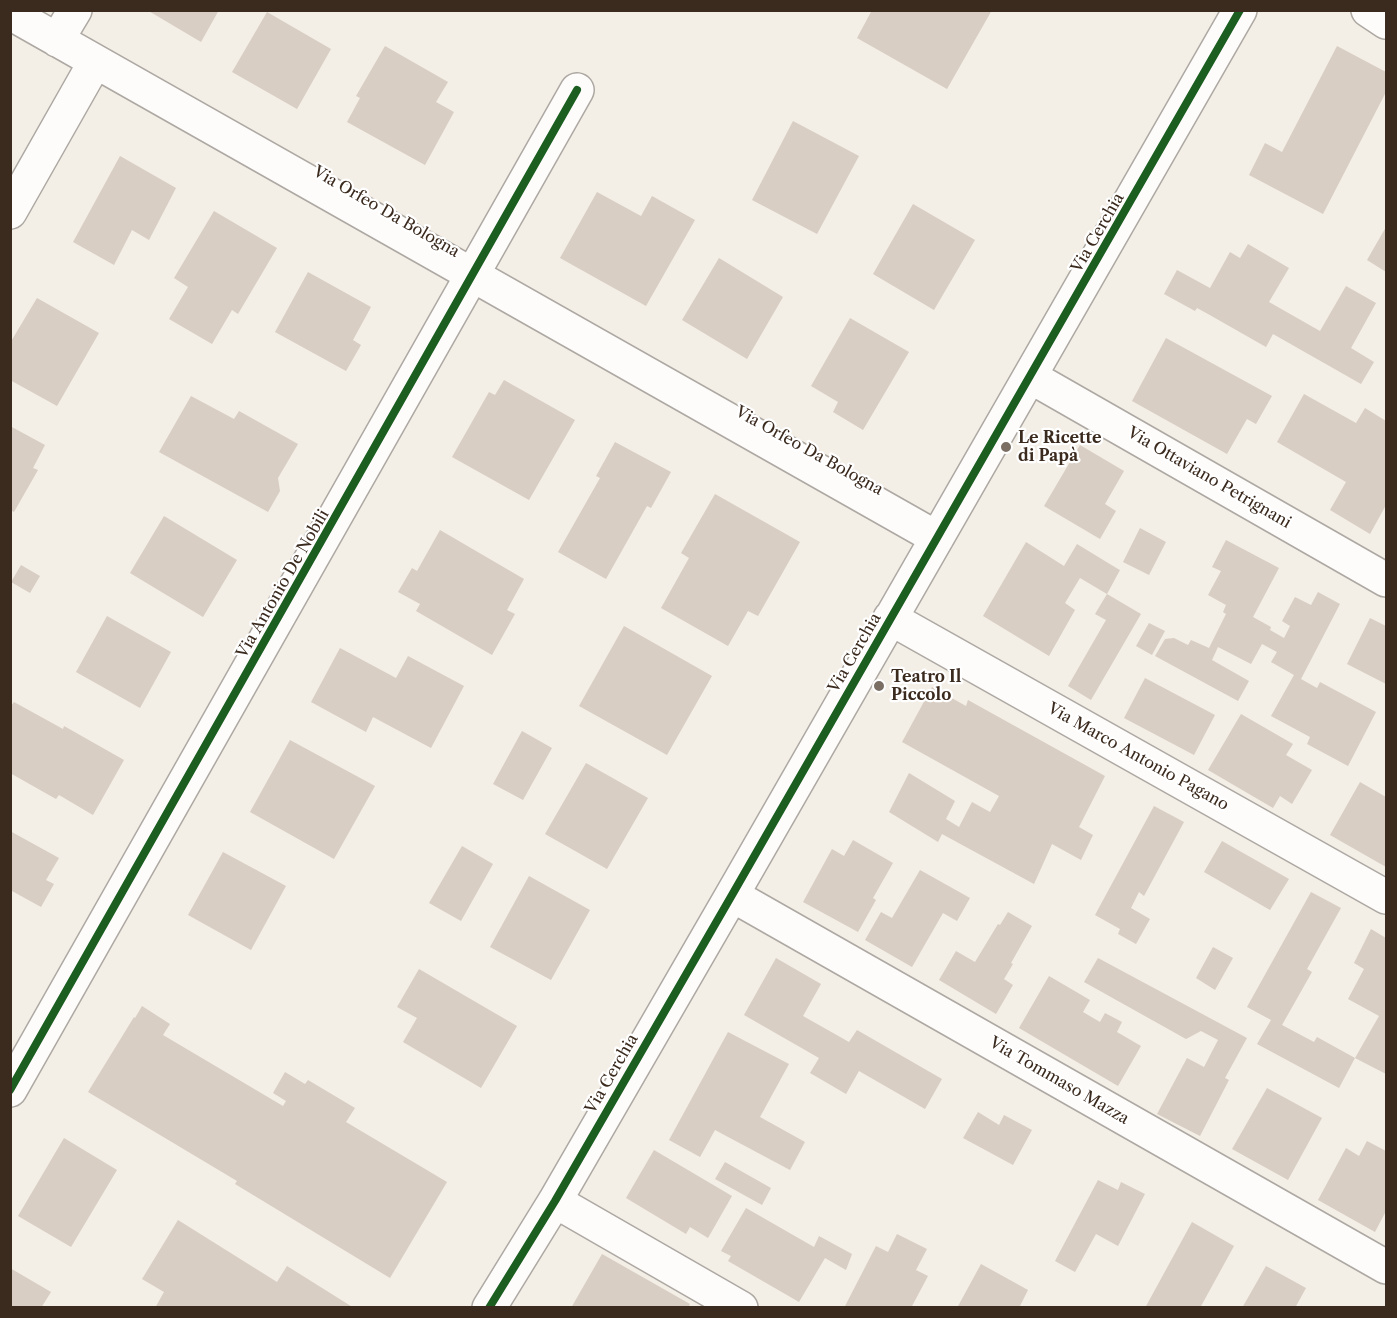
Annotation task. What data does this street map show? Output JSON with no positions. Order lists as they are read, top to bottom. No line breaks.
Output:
{"streets":{"street":["Via Orfeo Da Bologna","Via Cerchia","Via Ottaviano Petrignani","Via Antonio De Nobili","Via Marco Antonio Pagano","Via Tommaso Mazza"]},"crossings":[["Via Orfeo Da Bologna","Via Cerchia"],["Via Orfeo Da Bologna","Via Antonio De Nobili"],["Via Cerchia","Via Ottaviano Petrignani"],["Via Cerchia","Via Marco Antonio Pagano"],["Via Cerchia","Via Tommaso Mazza"]],"places":["Le Ricette di Papà","Teatro Il Piccolo"]}
